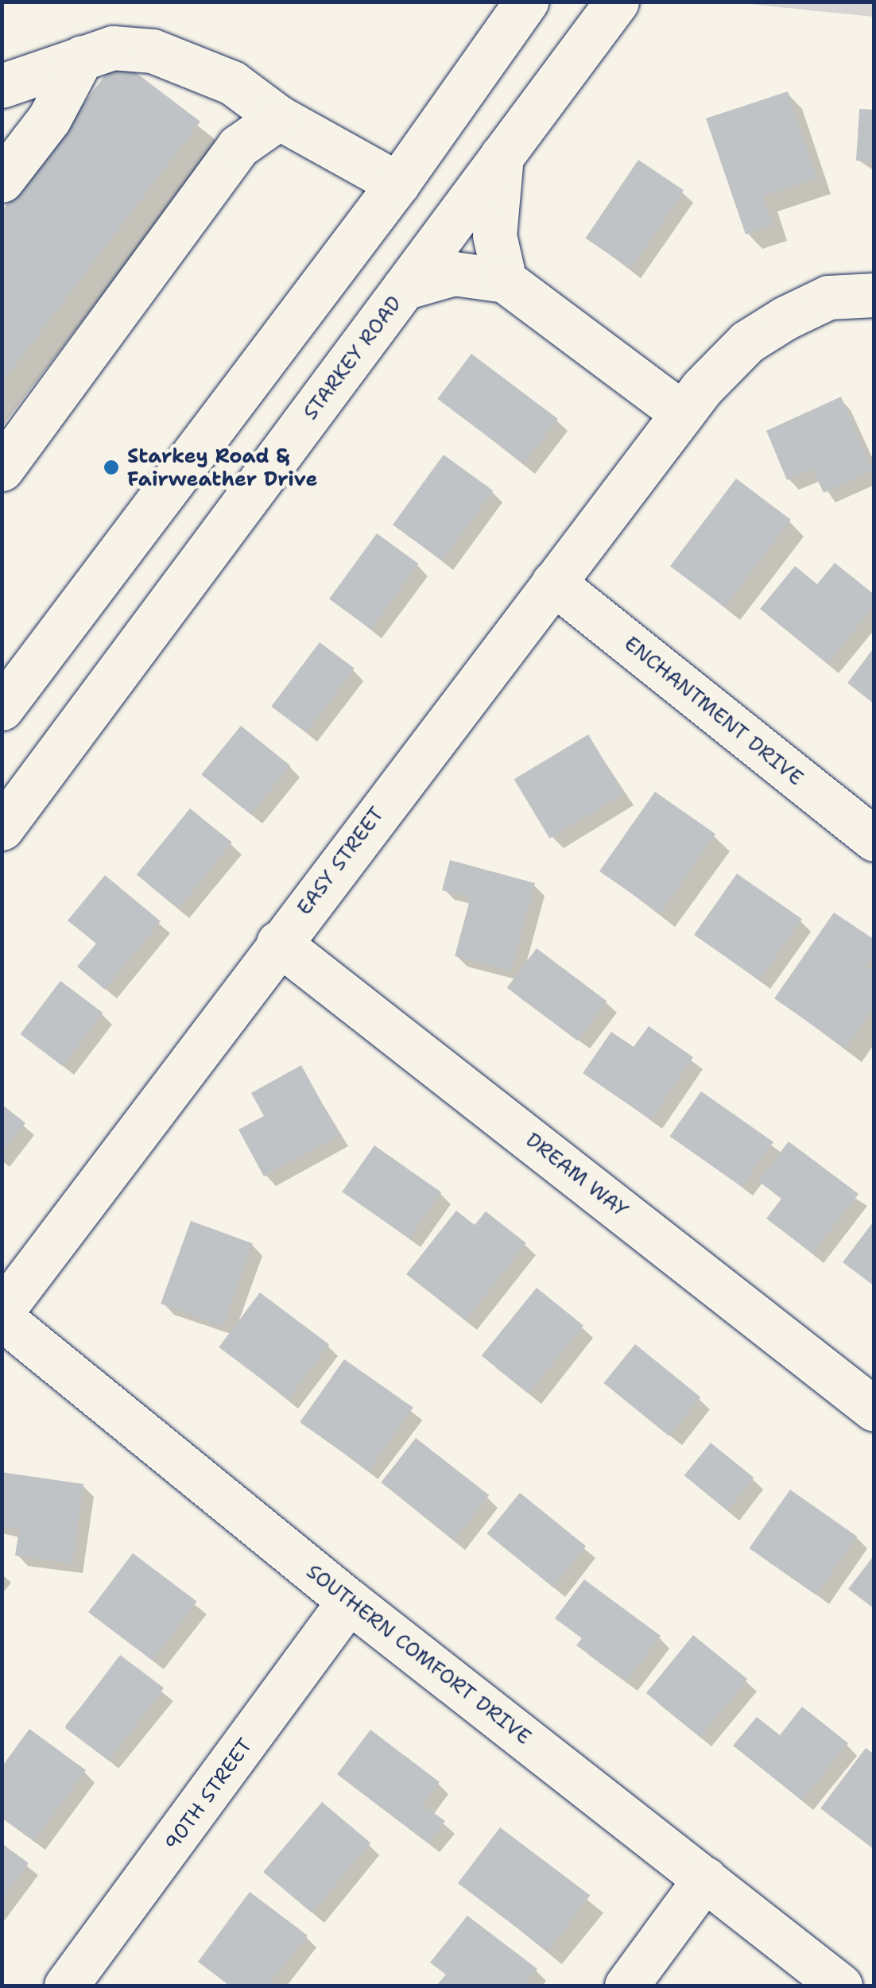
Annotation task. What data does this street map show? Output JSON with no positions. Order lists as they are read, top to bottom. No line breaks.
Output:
{"streets":{"street":["STARKEY ROAD","ENCHANTMENT DRIVE","EASY STREET","DREAM WAY","SOUTHERN COMFORT DRIVE","90TH STREET"]},"crossings":[["ENCHANTMENT DRIVE","EASY STREET"],["EASY STREET","DREAM WAY"],["SOUTHERN COMFORT DRIVE","90TH STREET"]],"places":["Starkey Road & Fairweather Drive"]}
